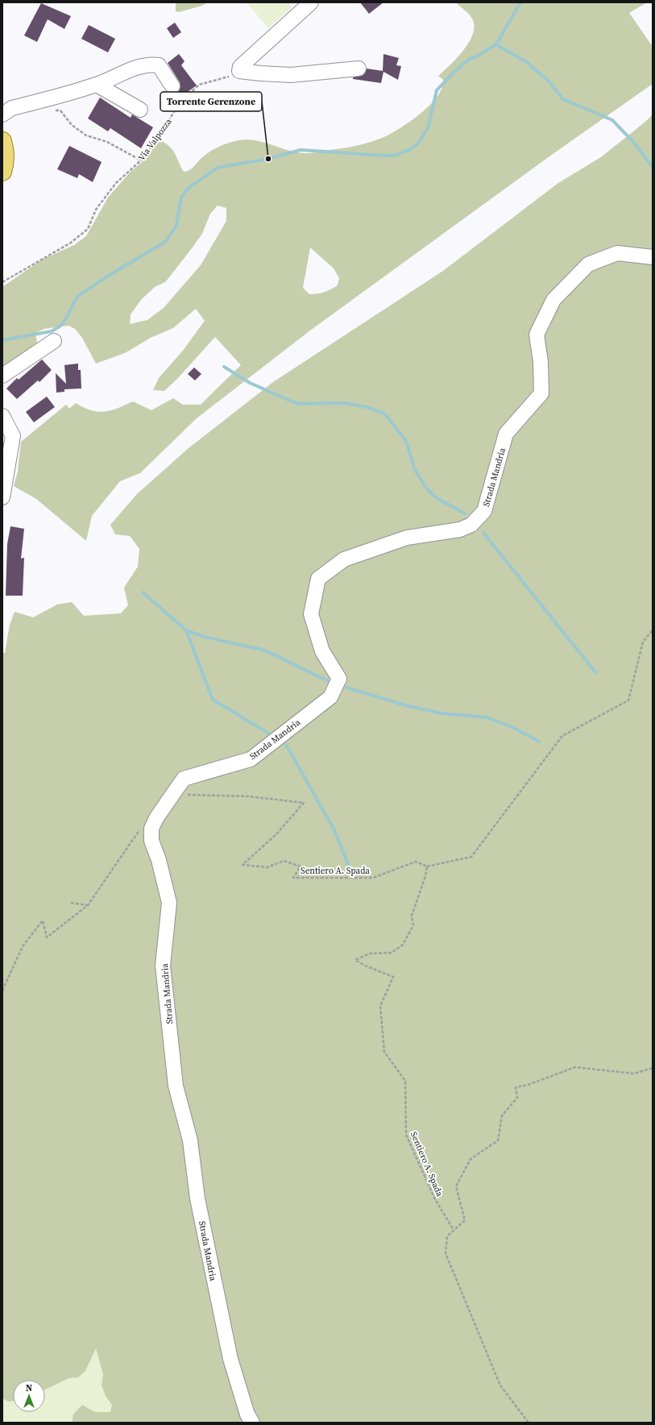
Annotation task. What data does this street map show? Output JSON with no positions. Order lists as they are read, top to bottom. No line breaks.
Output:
{"streets":{"street":["Strada Mandria"],"path":["Via Valpozza","Sentiero A. Spada"]},"places":["Torrente Gerenzone"],"north":"top"}
